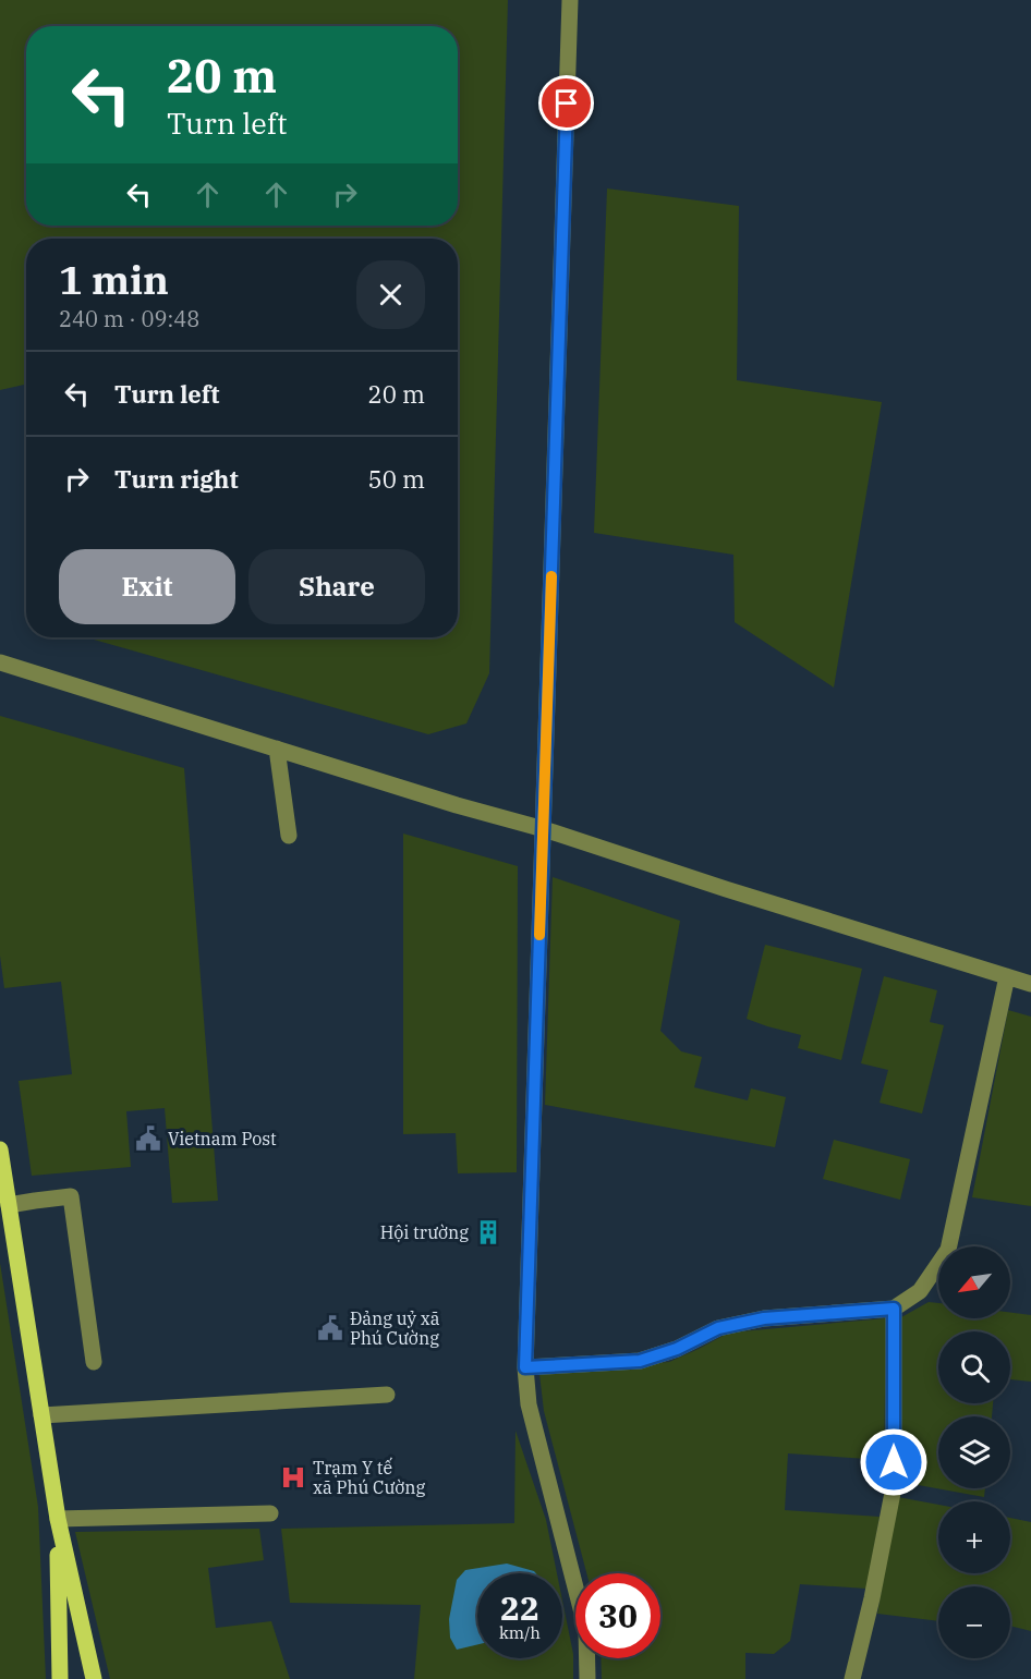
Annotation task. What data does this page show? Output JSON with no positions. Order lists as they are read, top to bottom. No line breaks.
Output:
{"places":{"public building":["Vietnam Post","Đảng uỷ xã Phú Cường"],"building":["Hội trường"],"hospital":["Trạm Y tế xã Phú Cường"]},"north":"bottom left","page":{"turn":["20 m","Turn left"],"heading":["1 min","240 m · 09:48"],"list":[{"name":"Turn left","value":"20 m"},{"name":"Turn right","value":"50 m"}],"buttons":["Exit","Share"],"map_buttons":["+","−"],"speed":"22 km/h","limit":"30"}}
